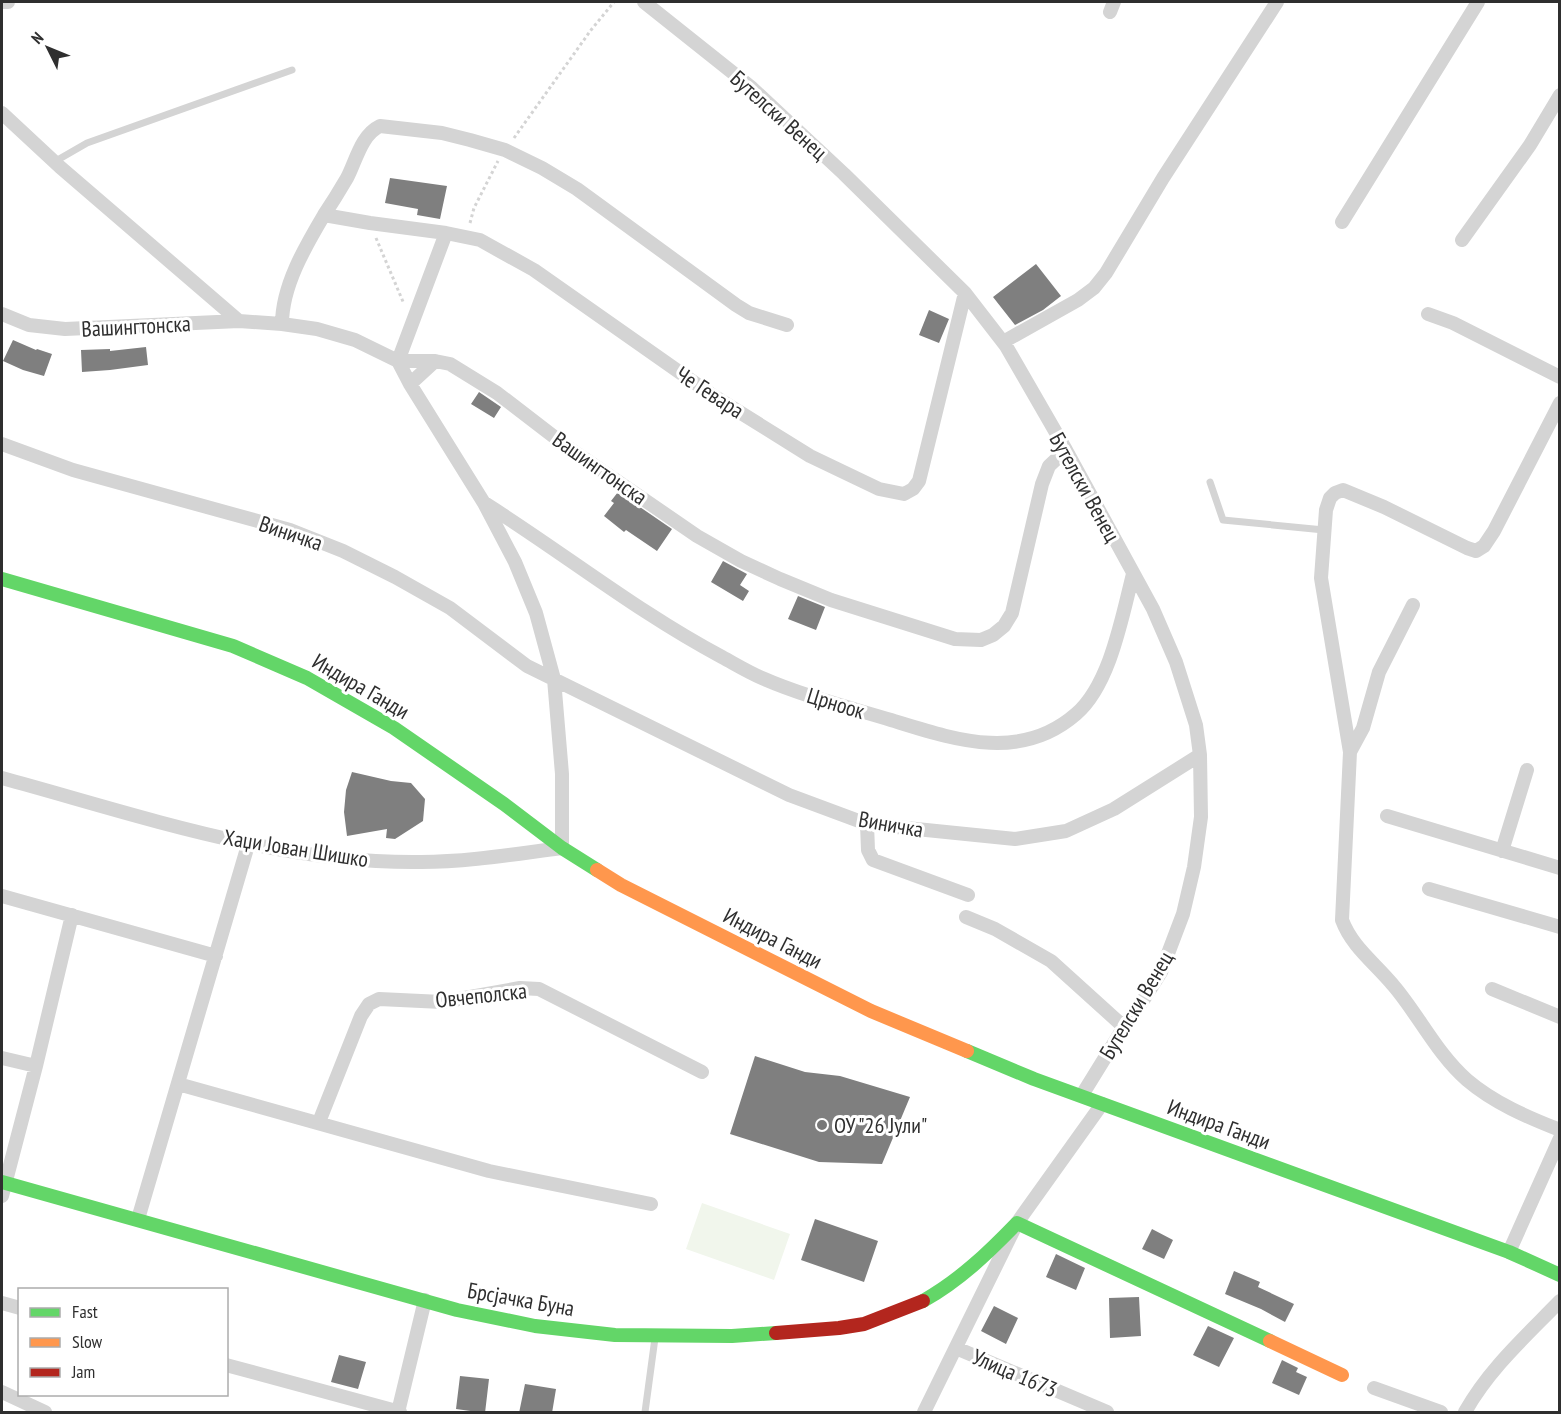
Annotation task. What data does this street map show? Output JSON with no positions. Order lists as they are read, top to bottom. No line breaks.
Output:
{"streets":{"street":["Бутелски Венец","Вашингтонска","Че Гевара","Виничка","Индира Ганди","Црноок","Хаџи Јован Шишко","Овчеполска","Брсјачка Буна","Улица 1673"]},"crossings":[["Бутелски Венец","Вашингтонска"],["Бутелски Венец","Че Гевара"],["Бутелски Венец","Виничка"],["Бутелски Венец","Индира Ганди"],["Бутелски Венец","Црноок"],["Индира Ганди","Хаџи Јован Шишко"]],"places":["ОУ \"26 Јули\""],"legend":["Fast","Slow","Jam"],"north":"top left"}
